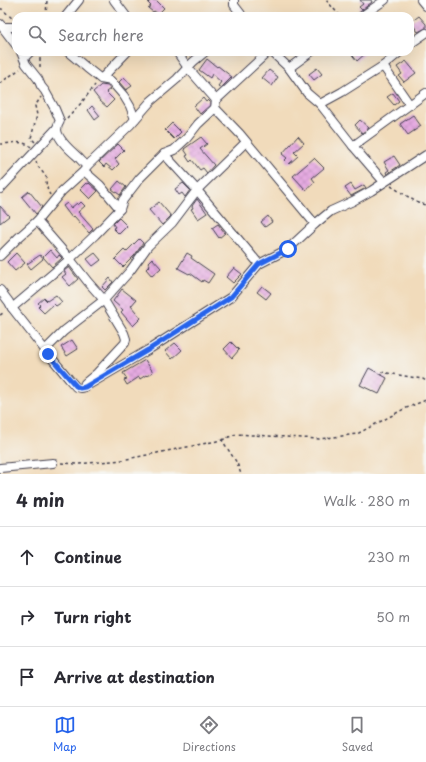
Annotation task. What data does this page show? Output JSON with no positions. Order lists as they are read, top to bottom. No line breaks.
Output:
{"page":{"search":"Search here","heading":["4 min","Walk · 280 m"],"list":[["Continue","230 m"],["Turn right","50 m"],"Arrive at destination"],"nav":["Map","Directions","Saved"]}}
